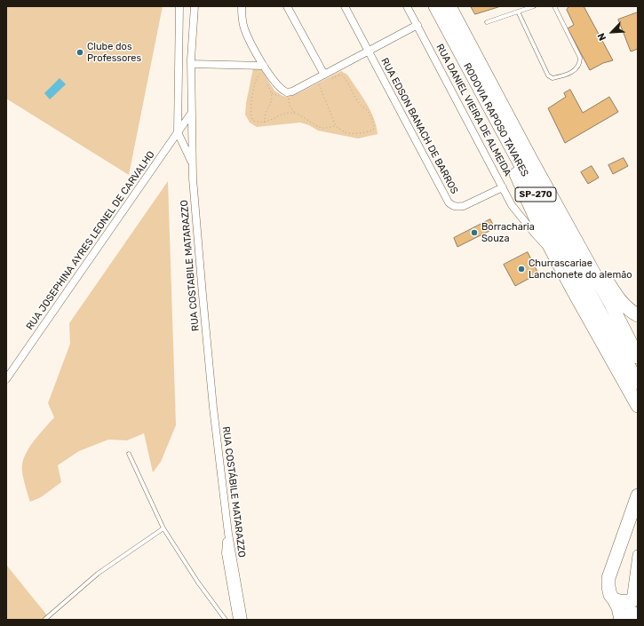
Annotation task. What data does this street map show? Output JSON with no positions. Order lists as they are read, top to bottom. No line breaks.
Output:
{"streets":{"highway":["RODOVIA RAPOSO TAVARES","SP-270"],"street":["RUA DANIEL VIEIRA DE ALMEIDA","RUA EDSON BANACH DE BARROS","RUA JOSEPHINA AYRES LEONEL DE CARVALHO","RUA COSTABILE MATARAZZO","RUA COSTÁBILE MATARAZZO"]},"crossings":[["RUA DANIEL VIEIRA DE ALMEIDA","RUA EDSON BANACH DE BARROS"],["RUA JOSEPHINA AYRES LEONEL DE CARVALHO","RUA COSTABILE MATARAZZO"],["RUA COSTABILE MATARAZZO","RUA COSTÁBILE MATARAZZO"]],"places":["Clube dos Professores","Borracharia Souza","Churrascariae Lanchonete do alemão"],"north":"bottom left"}
